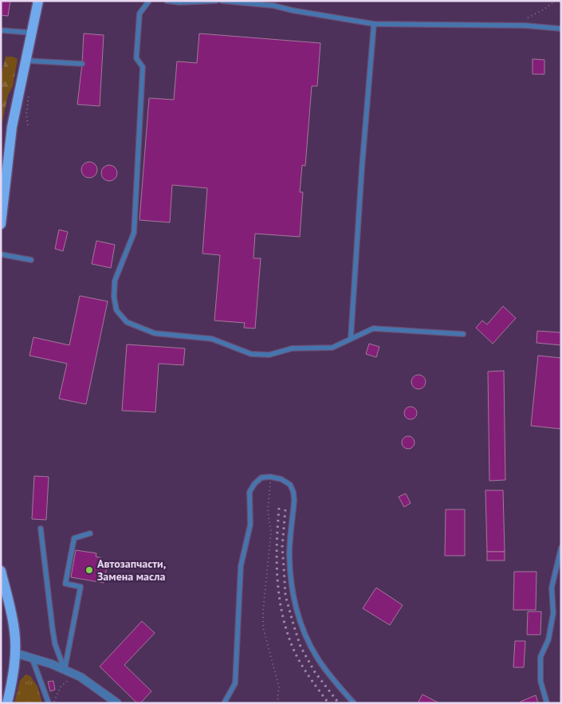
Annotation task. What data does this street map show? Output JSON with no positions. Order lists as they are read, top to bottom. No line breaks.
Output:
{"places":["Автозапчасти, Замена масла"]}
